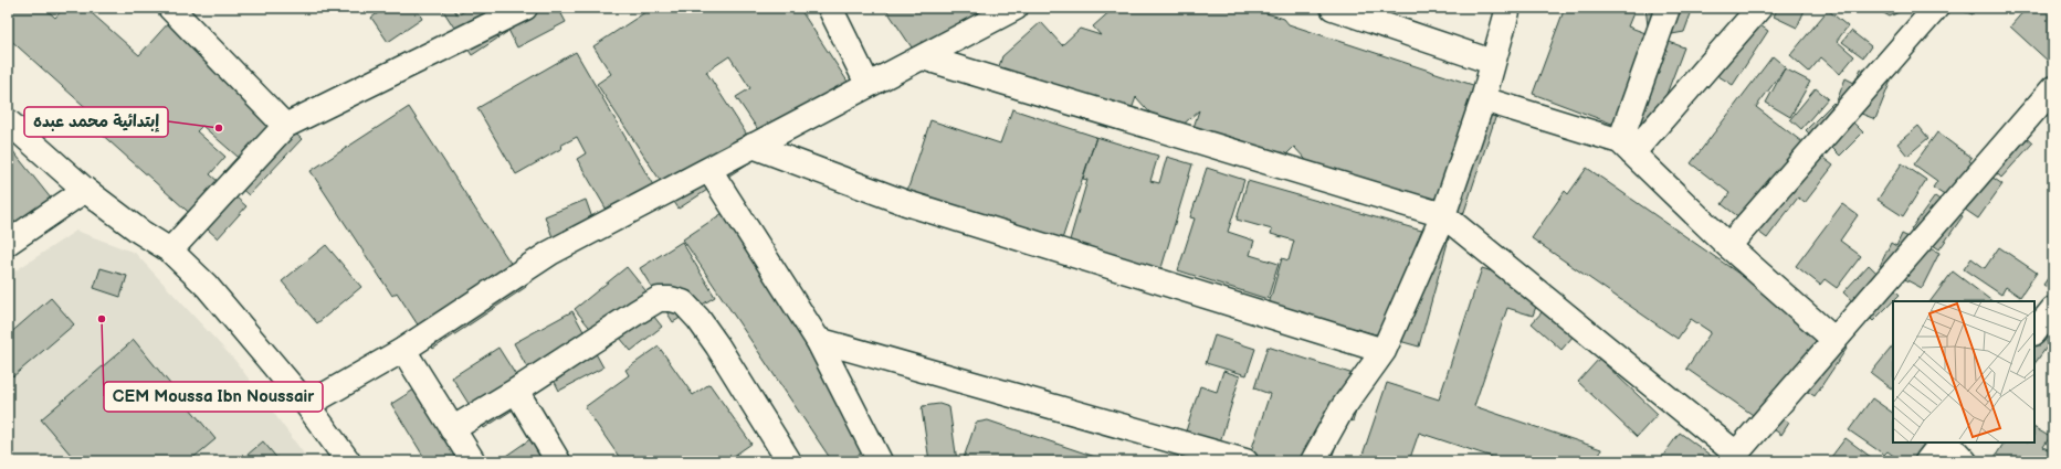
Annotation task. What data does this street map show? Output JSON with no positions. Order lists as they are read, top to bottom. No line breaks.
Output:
{"places":["إبتدائية محمد عبده","CEM Moussa Ibn Noussair"]}
